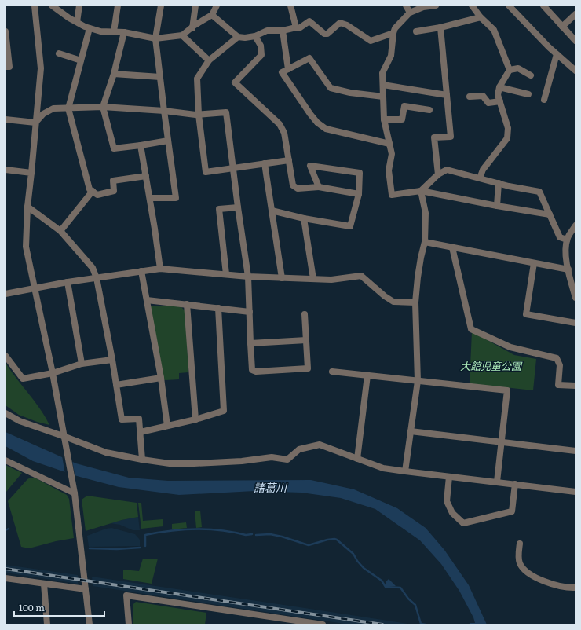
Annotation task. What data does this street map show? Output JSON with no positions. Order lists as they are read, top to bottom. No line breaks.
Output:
{"water":["諸葛川"],"parks":["大館児童公園"],"scale_bar":"100 m"}
